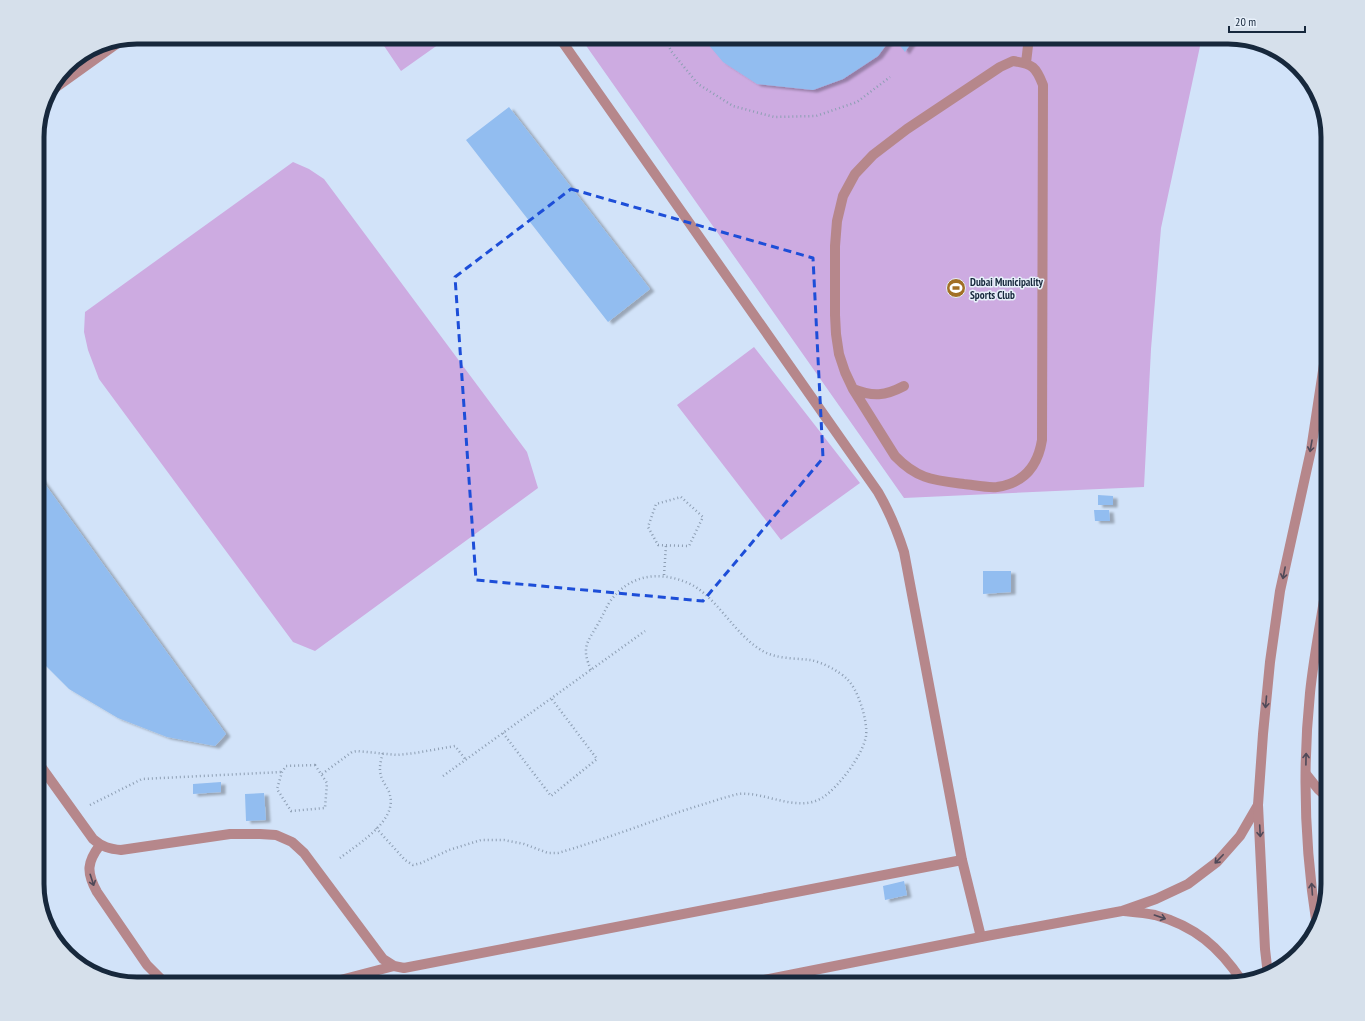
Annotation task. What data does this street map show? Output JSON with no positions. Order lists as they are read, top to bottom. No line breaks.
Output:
{"places":{"sports":["Dubai Municipality Sports Club"]},"scale_bar":"20 m"}
